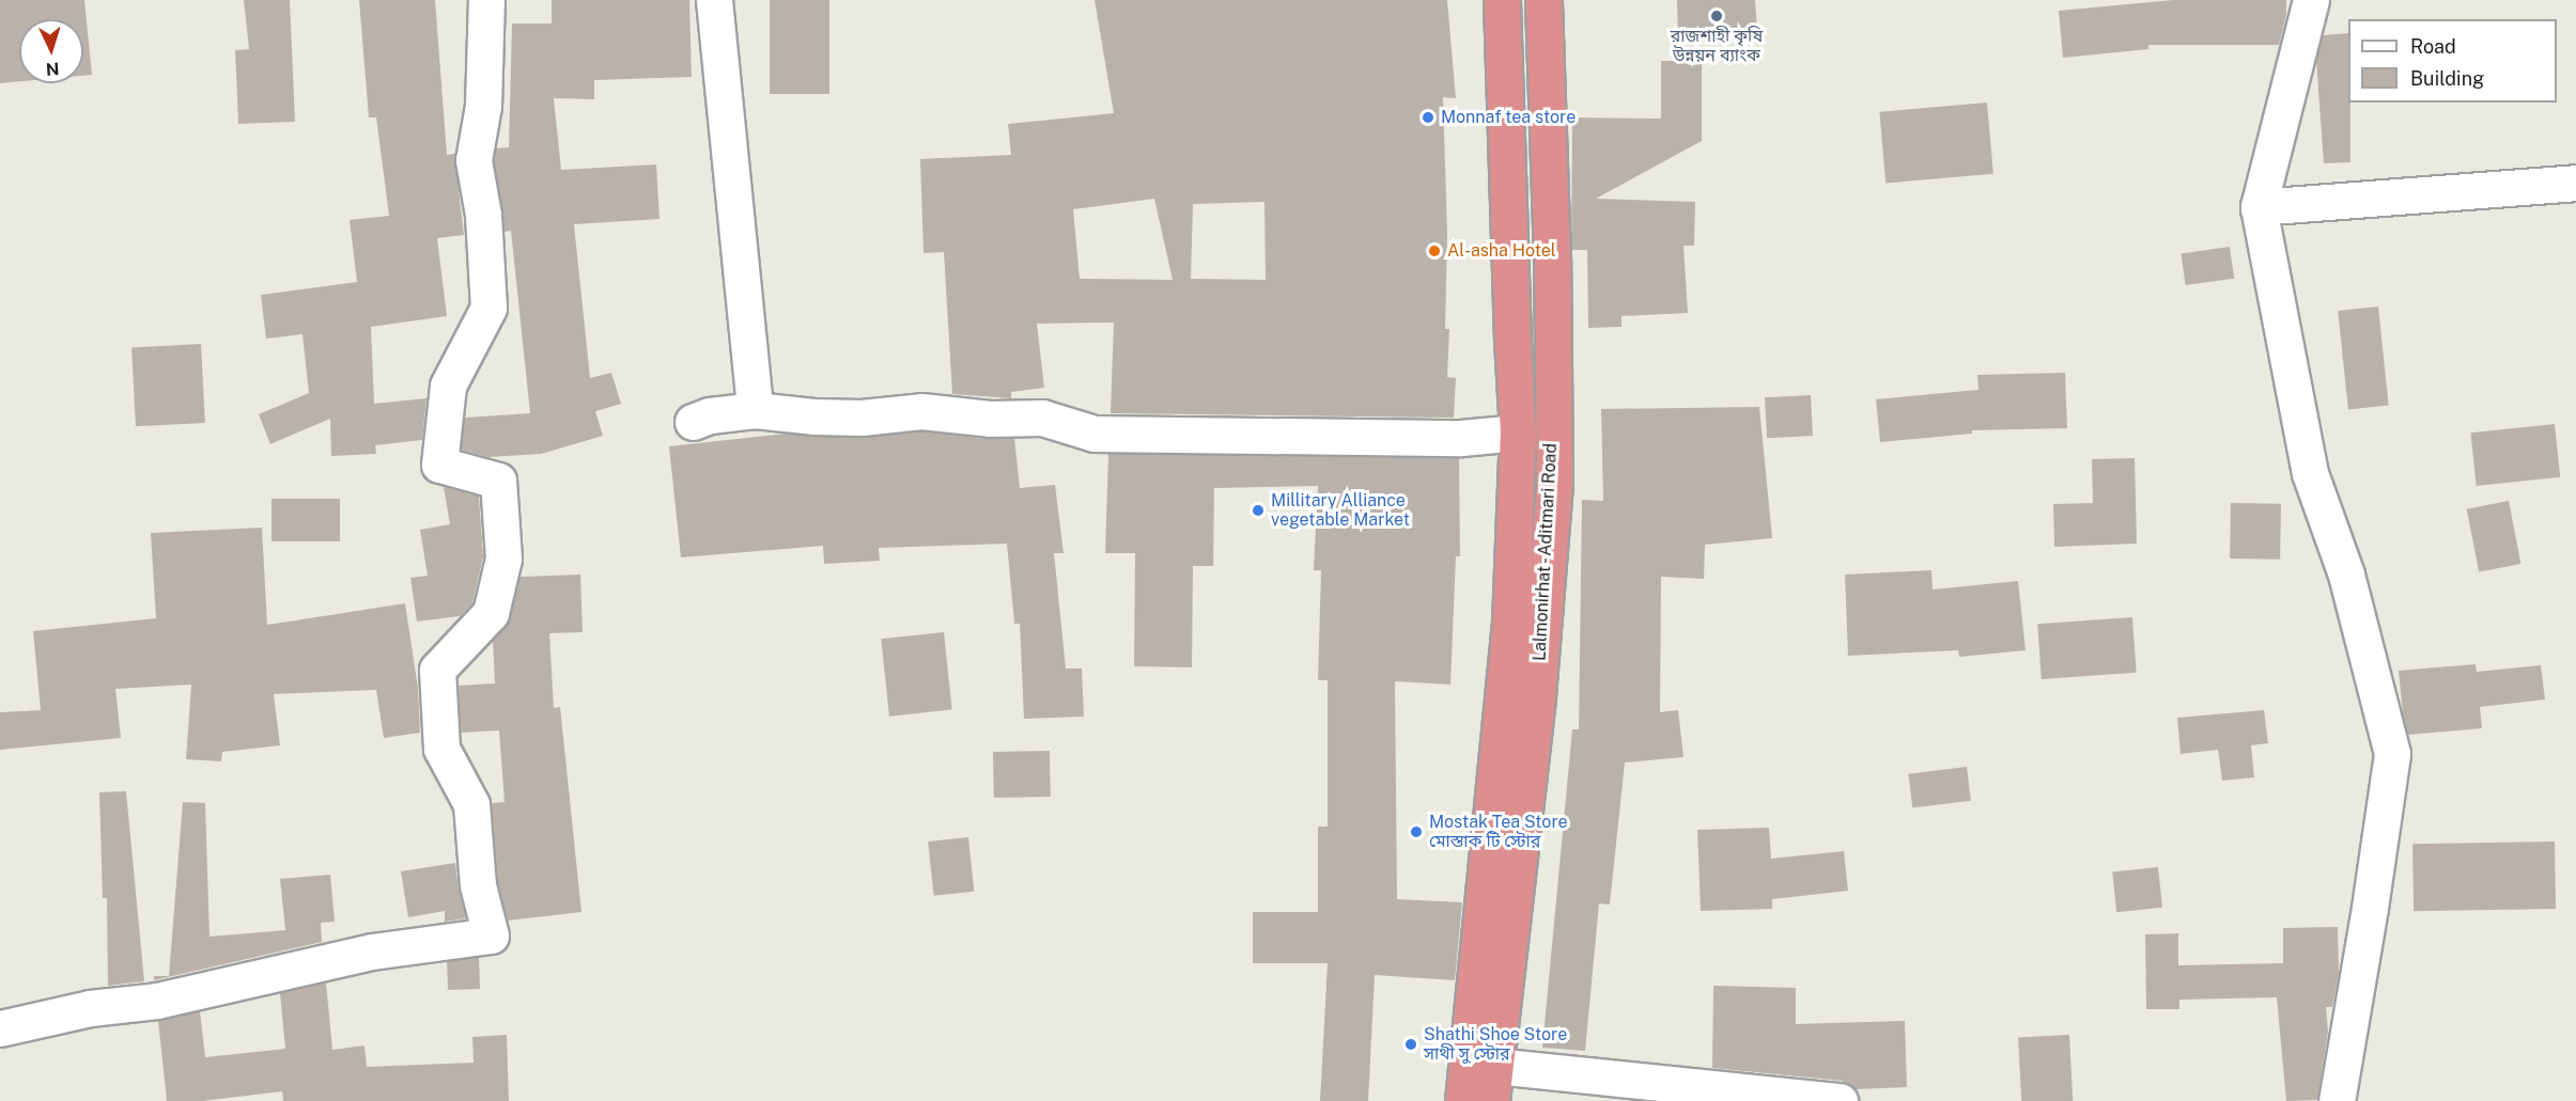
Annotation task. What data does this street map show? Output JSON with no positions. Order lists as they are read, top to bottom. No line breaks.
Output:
{"streets":{"highway":["Lalmonirhat - Aditmari Road"]},"places":["রাজশাহী কৃষি উন্নয়ন ব্যাংক","Monnaf tea store","Al-asha Hotel","Millitary Alliance vegetable Market","Mostak Tea Store মোস্তাক টি স্টোর","Shathi Shoe Store সাথী সু স্টোর"],"legend":["Road","Building"],"north":"bottom"}
